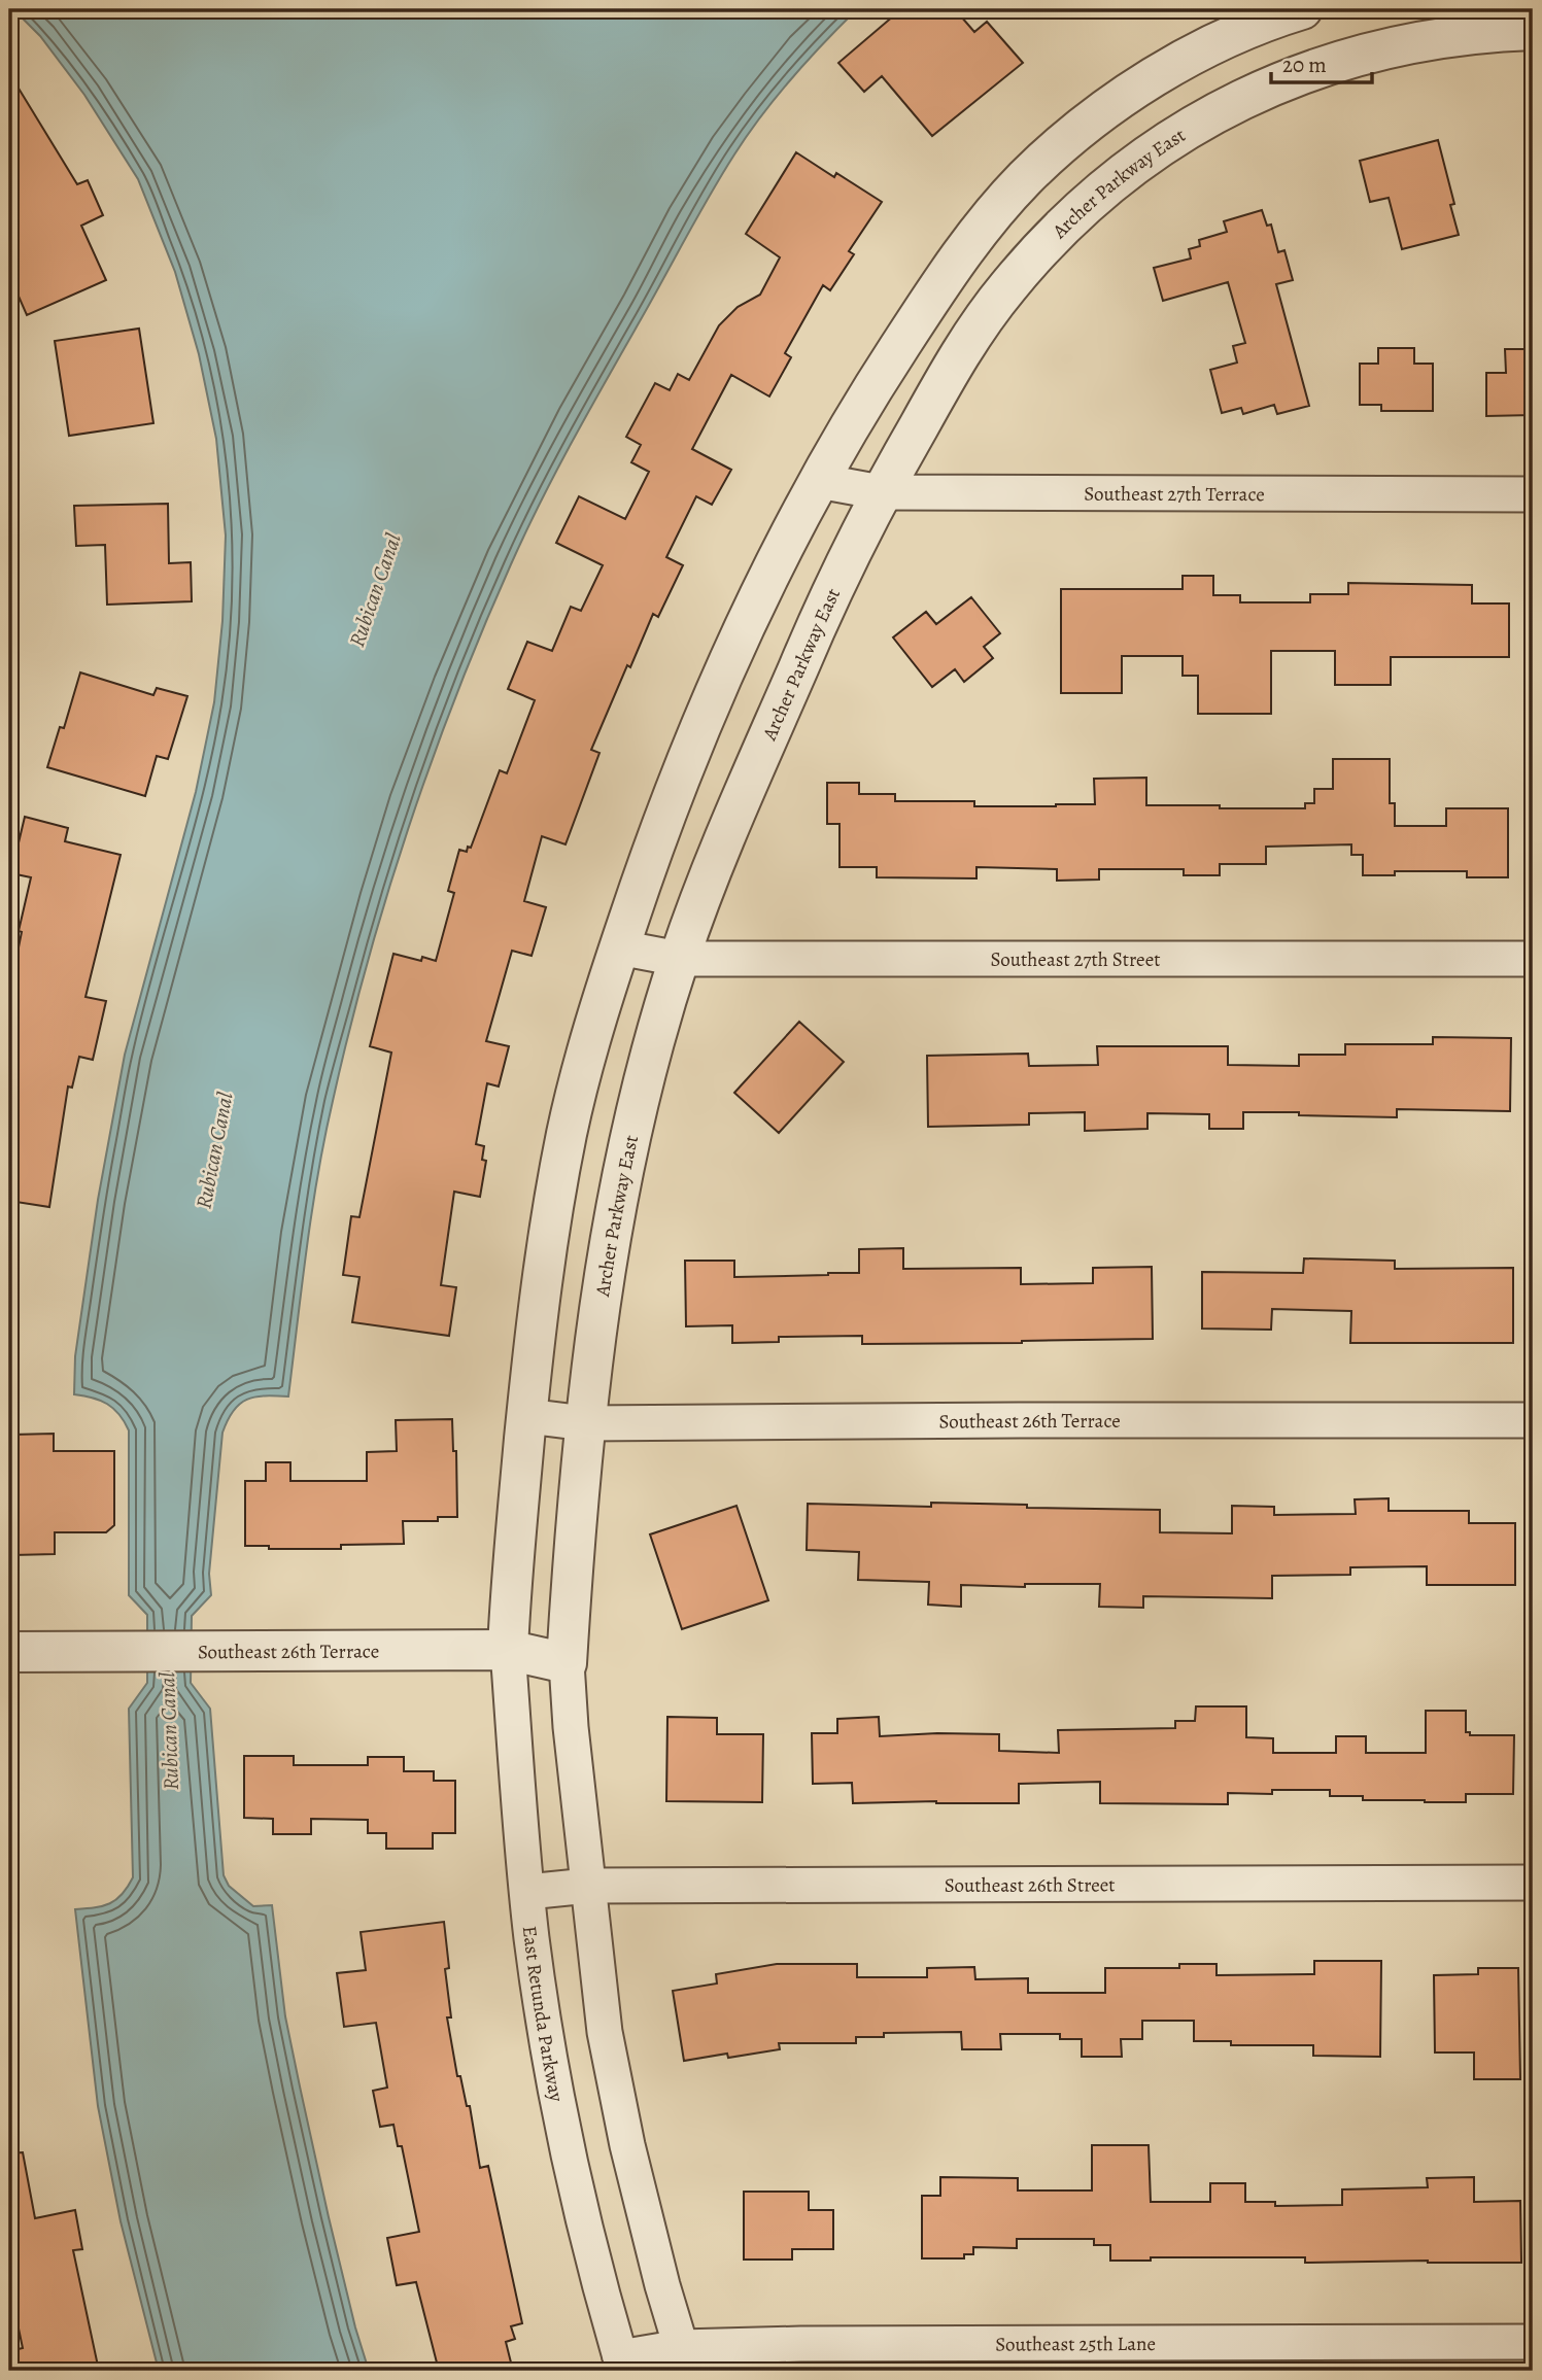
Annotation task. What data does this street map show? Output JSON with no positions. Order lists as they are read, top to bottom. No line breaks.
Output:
{"streets":{"street":["Archer Parkway East","Southeast 27th Terrace","Southeast 27th Street","Southeast 26th Terrace","Southeast 26th Street","East Retunda Parkway","Southeast 25th Lane"]},"crossings":[["Archer Parkway East","Southeast 27th Terrace"],["Archer Parkway East","Southeast 27th Street"],["Archer Parkway East","Southeast 26th Terrace"],["Southeast 26th Terrace","East Retunda Parkway"],["Southeast 26th Street","East Retunda Parkway"],["East Retunda Parkway","Southeast 25th Lane"]],"water":["Rubican Canal"],"scale_bar":"20 m"}
